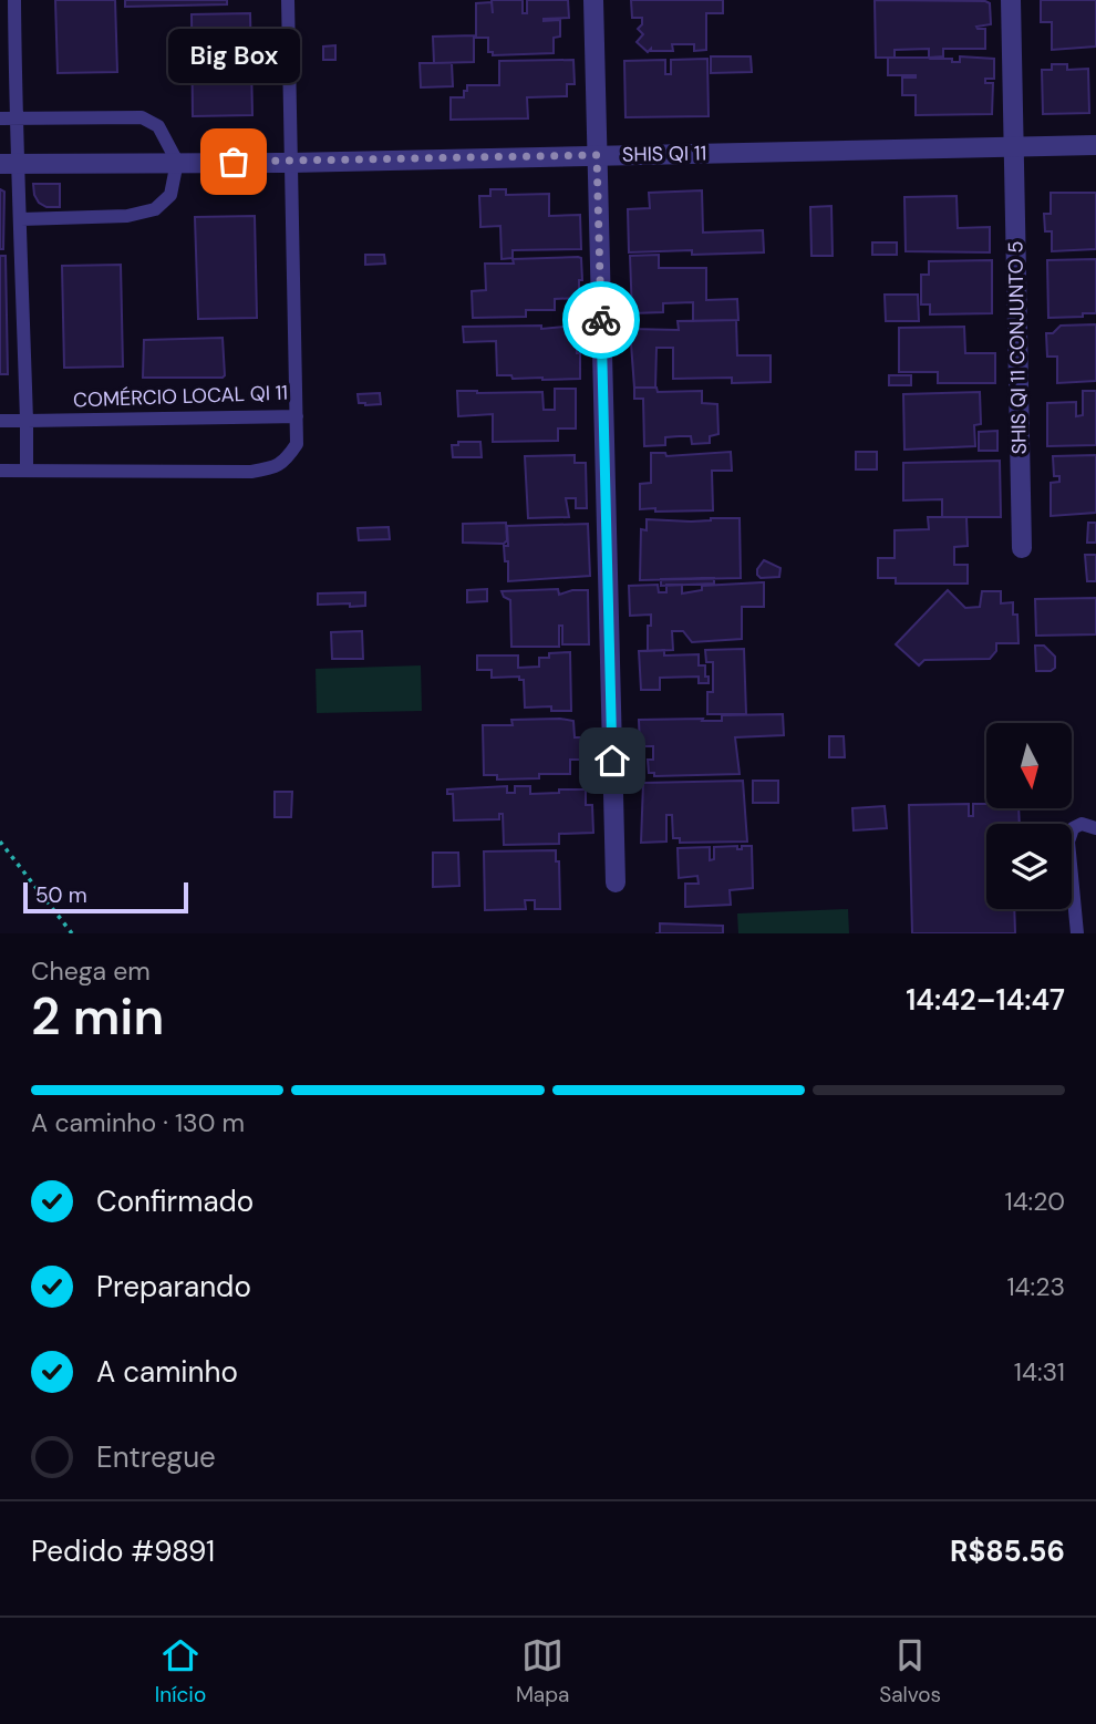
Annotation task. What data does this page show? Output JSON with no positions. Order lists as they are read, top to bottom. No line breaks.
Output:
{"streets":{"street":["SHIS QI 11","SHIS QI 11 CONJUNTO 5"],"lane":["COMÉRCIO LOCAL QI 11"]},"crossings":[["SHIS QI 11","SHIS QI 11 CONJUNTO 5"],["SHIS QI 11","COMÉRCIO LOCAL QI 11"]],"places":["Big Box"],"scale_bar":"50 m","north":"bottom","page":{"bubble":"Big Box","scale":"50 m","heading":["2 min","Chega em","14:42–14:47"],"panel":["Pedido #9891","R$85.56"],"bar":"A caminho · 130 m","list":[["Confirmado","14:20"],["Preparando","14:23"],["A caminho","14:31"],"Entregue"],"tabs":["Início","Mapa","Salvos"]}}
